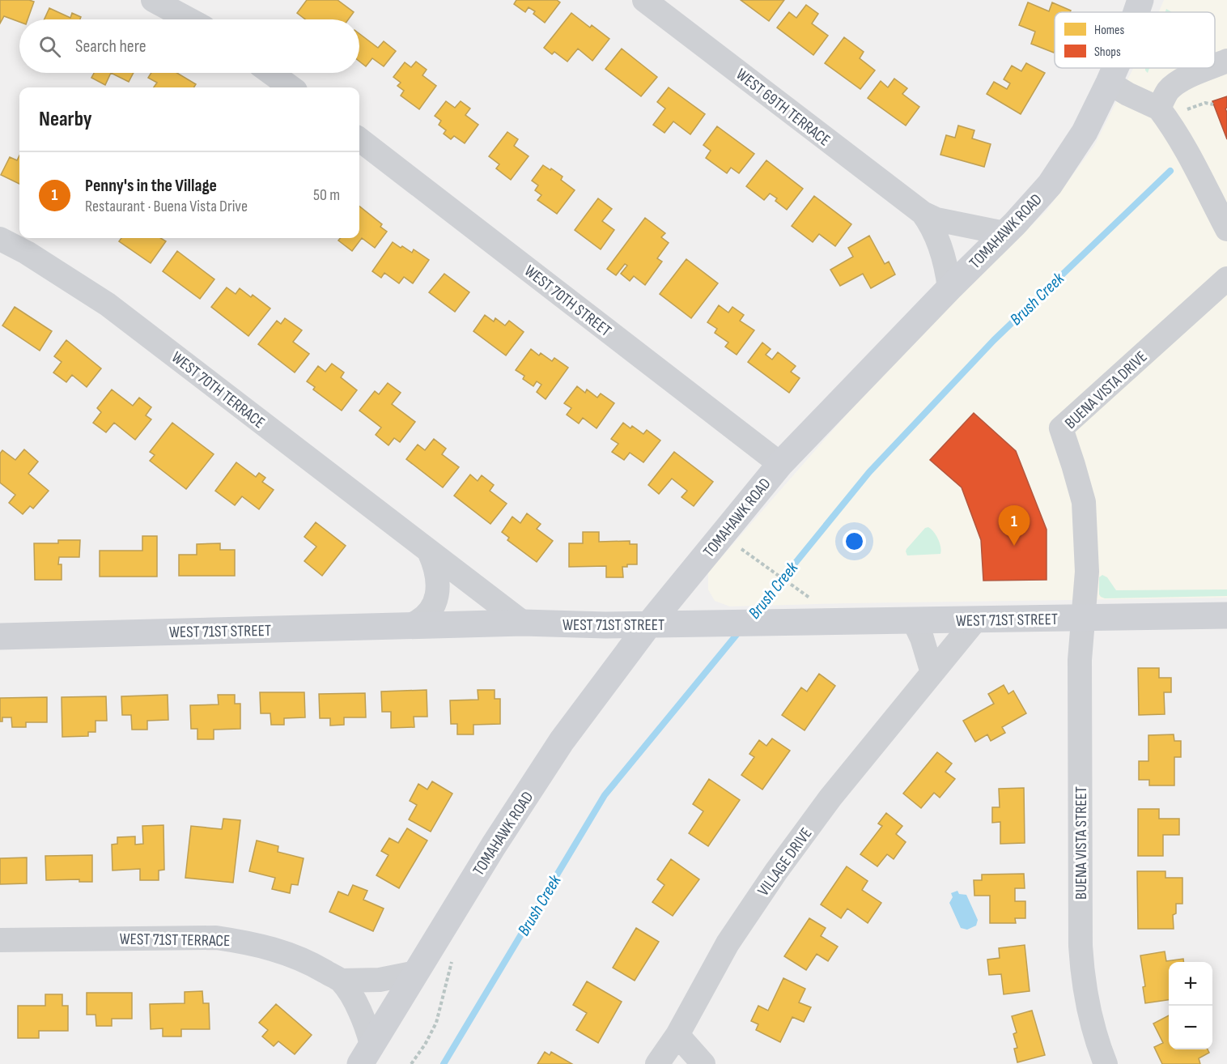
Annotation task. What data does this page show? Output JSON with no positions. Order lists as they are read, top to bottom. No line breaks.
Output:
{"streets":{"street":["WEST 69TH TERRACE","TOMAHAWK ROAD","WEST 70TH STREET","WEST 70TH TERRACE","BUENA VISTA DRIVE","WEST 71ST STREET","BUENA VISTA STREET","VILLAGE DRIVE","WEST 71ST TERRACE"]},"crossings":[["WEST 69TH TERRACE","TOMAHAWK ROAD"],["TOMAHAWK ROAD","WEST 70TH STREET"],["TOMAHAWK ROAD","WEST 71ST STREET"],["TOMAHAWK ROAD","WEST 71ST TERRACE"],["WEST 70TH TERRACE","WEST 71ST STREET"],["BUENA VISTA DRIVE","WEST 71ST STREET"],["BUENA VISTA DRIVE","BUENA VISTA STREET"],["WEST 71ST STREET","BUENA VISTA STREET"],["WEST 71ST STREET","VILLAGE DRIVE"]],"water":["Brush Creek"],"legend":["Homes","Shops"],"page":{"search":"Search here","heading":"Nearby","list":[{"mark":"1","name":"Penny's in the Village","note":"Restaurant · Buena Vista Drive","value":"50 m"}],"pins":"1","map_buttons":["+","−"]}}
